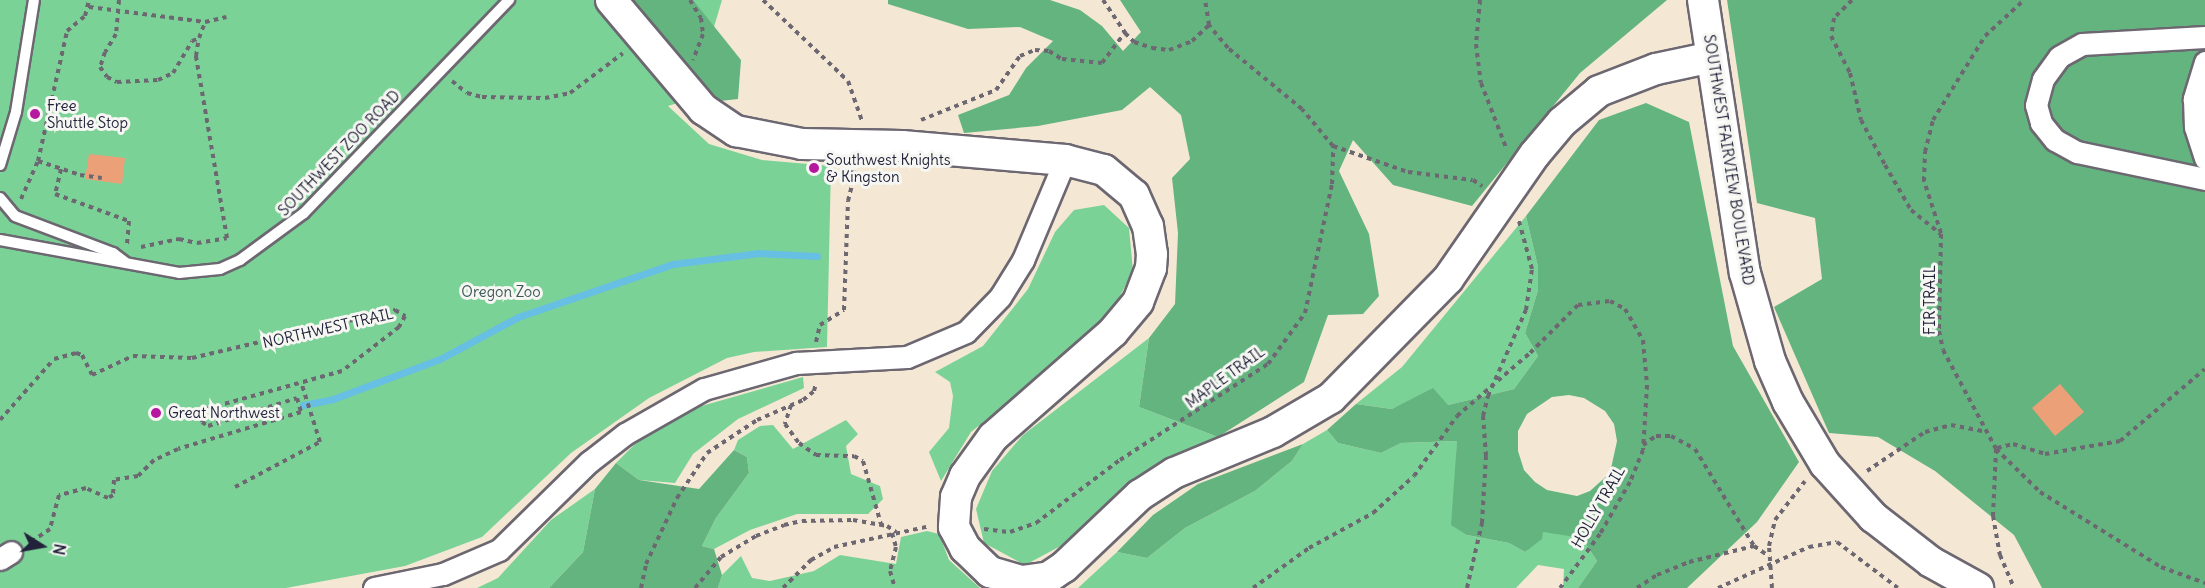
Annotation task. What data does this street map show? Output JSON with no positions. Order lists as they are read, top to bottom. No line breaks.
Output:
{"streets":{"street":["SOUTHWEST FAIRVIEW BOULEVARD"],"lane":["SOUTHWEST ZOO ROAD"],"path":["FIR TRAIL","NORTHWEST TRAIL","MAPLE TRAIL","HOLLY TRAIL"]},"parks":["Oregon Zoo"],"places":["Free Shuttle Stop","Southwest Knights & Kingston","Great Northwest"],"north":"right"}
